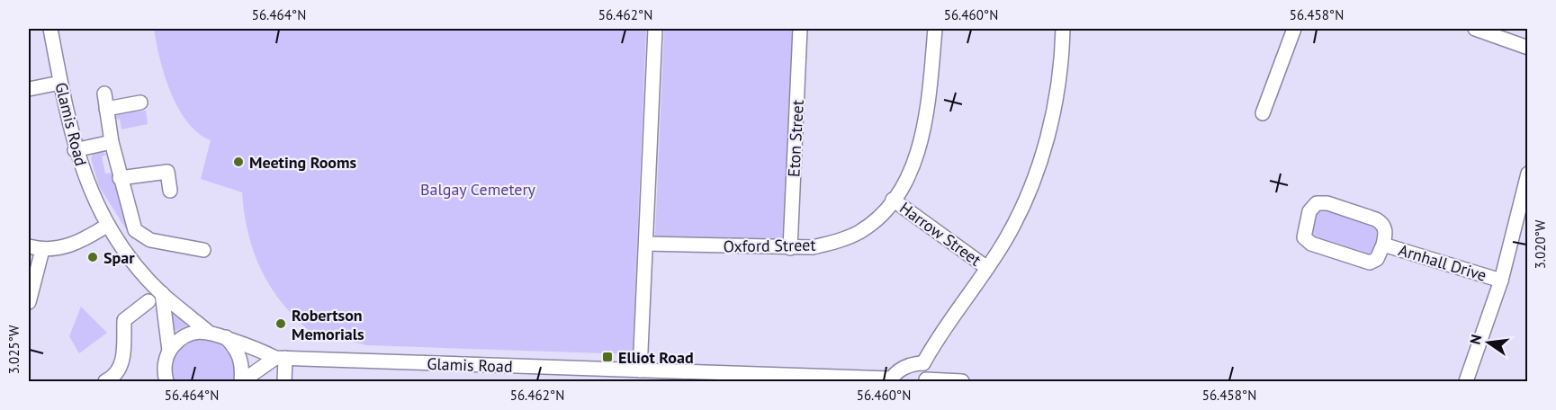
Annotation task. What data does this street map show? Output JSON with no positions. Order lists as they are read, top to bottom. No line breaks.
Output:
{"streets":{"street":["Glamis Road","Eton Street","Harrow Street","Oxford Street","Arnhall Drive"]},"crossings":[["Eton Street","Oxford Street"],["Harrow Street","Oxford Street"]],"parks":["Balgay Cemetery"],"places":{"other":["Meeting Rooms","Spar","Robertson Memorials"],"transit":["Elliot Road"]},"north":"left","coordinates":["56.464°N","56.462°N","56.460°N","56.458°N","3.020°W","3.025°W"]}
